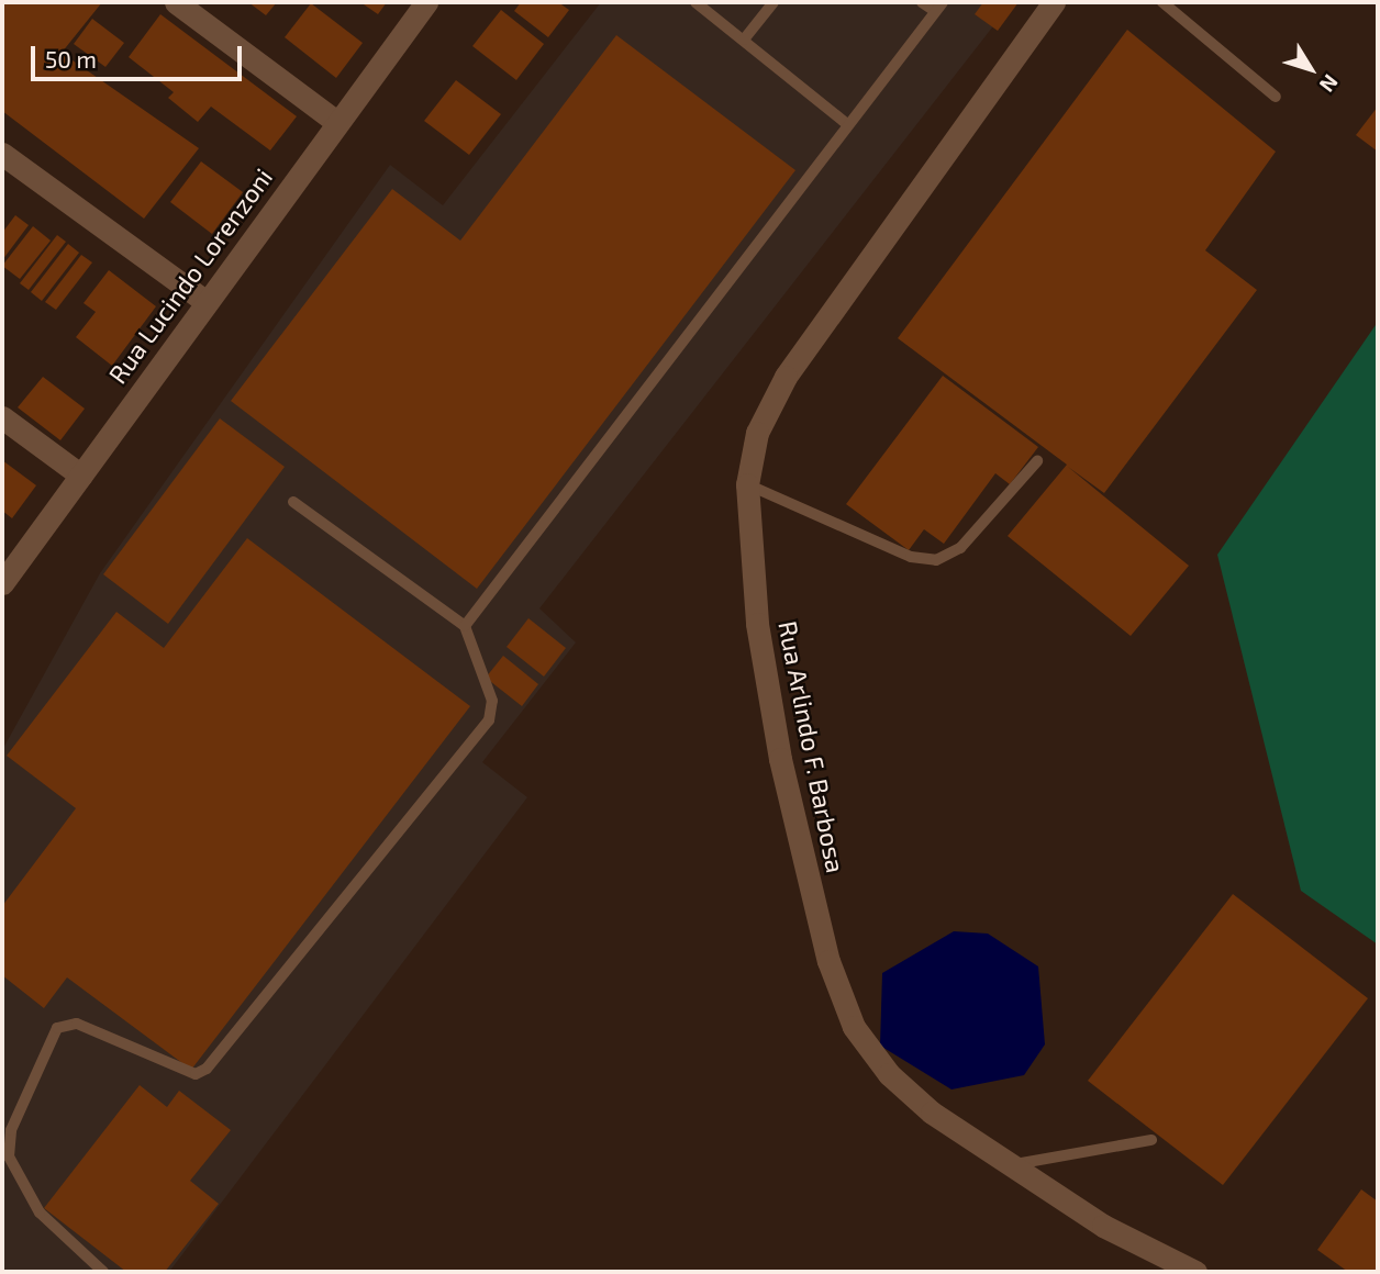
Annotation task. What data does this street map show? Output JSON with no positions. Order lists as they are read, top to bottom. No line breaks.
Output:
{"streets":{"street":["Rua Lucindo Lorenzoni","Rua Arlindo F. Barbosa"]},"scale_bar":"50 m","north":"bottom right"}
